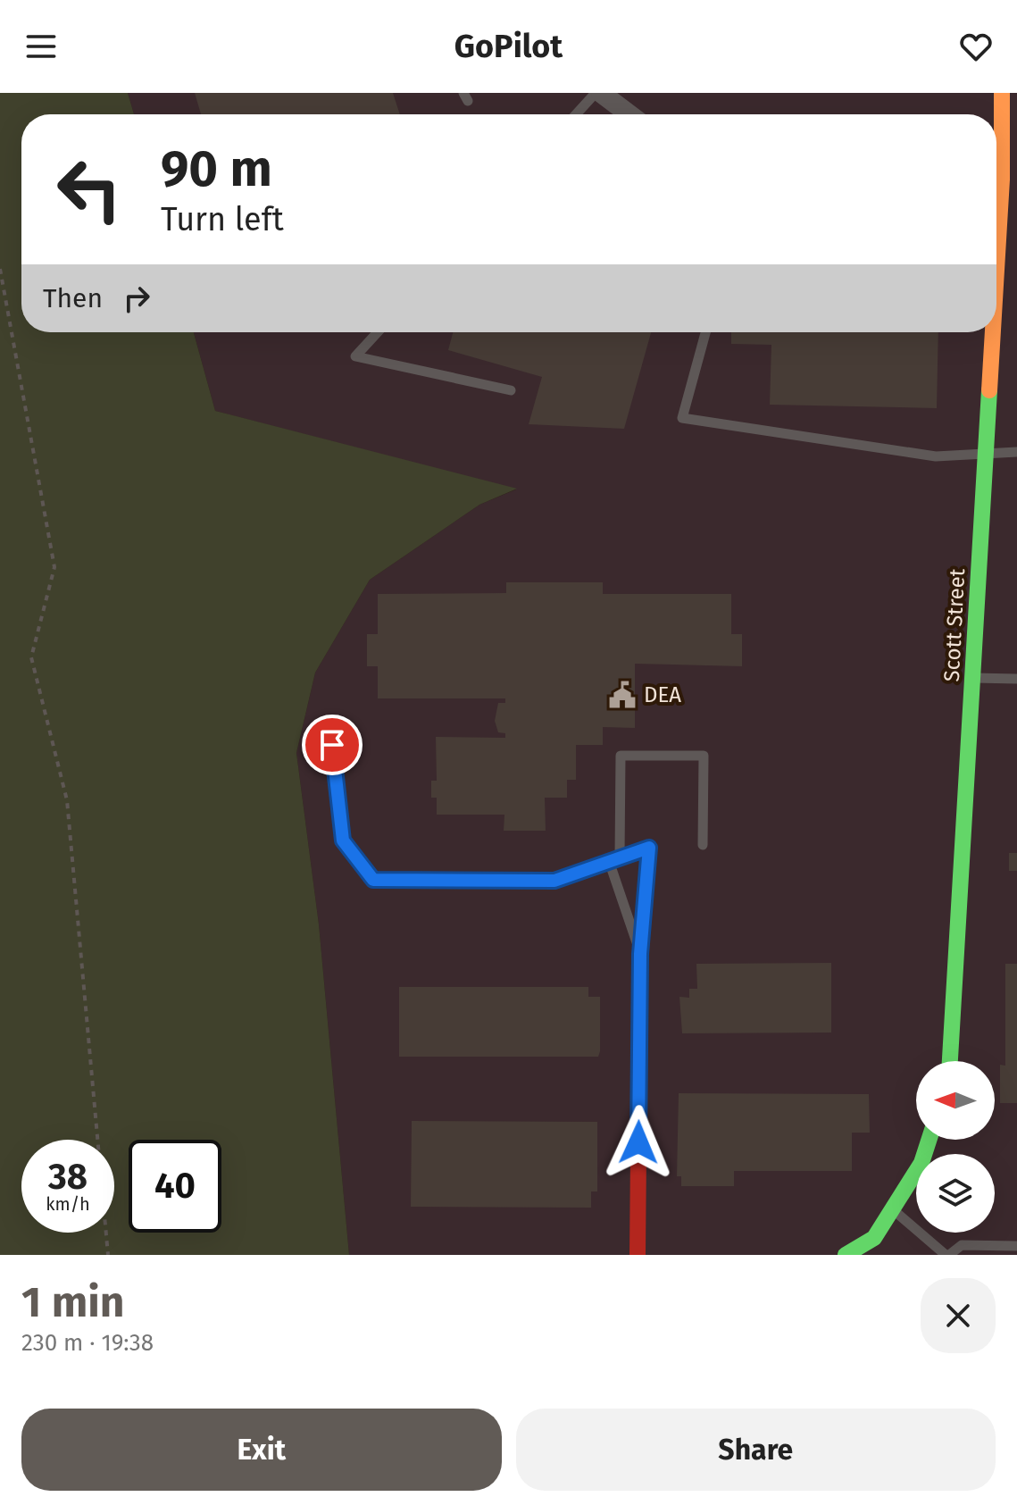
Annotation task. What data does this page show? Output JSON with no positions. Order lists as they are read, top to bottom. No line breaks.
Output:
{"streets":{"street":["Scott Street"]},"places":{"public building":["DEA"]},"north":"left","page":{"header":"GoPilot","turn":["90 m","Turn left"],"then":"Then","speed":"38 km/h","limit":"40","heading":["1 min","230 m · 19:38"],"buttons":["Exit","Share"]}}
